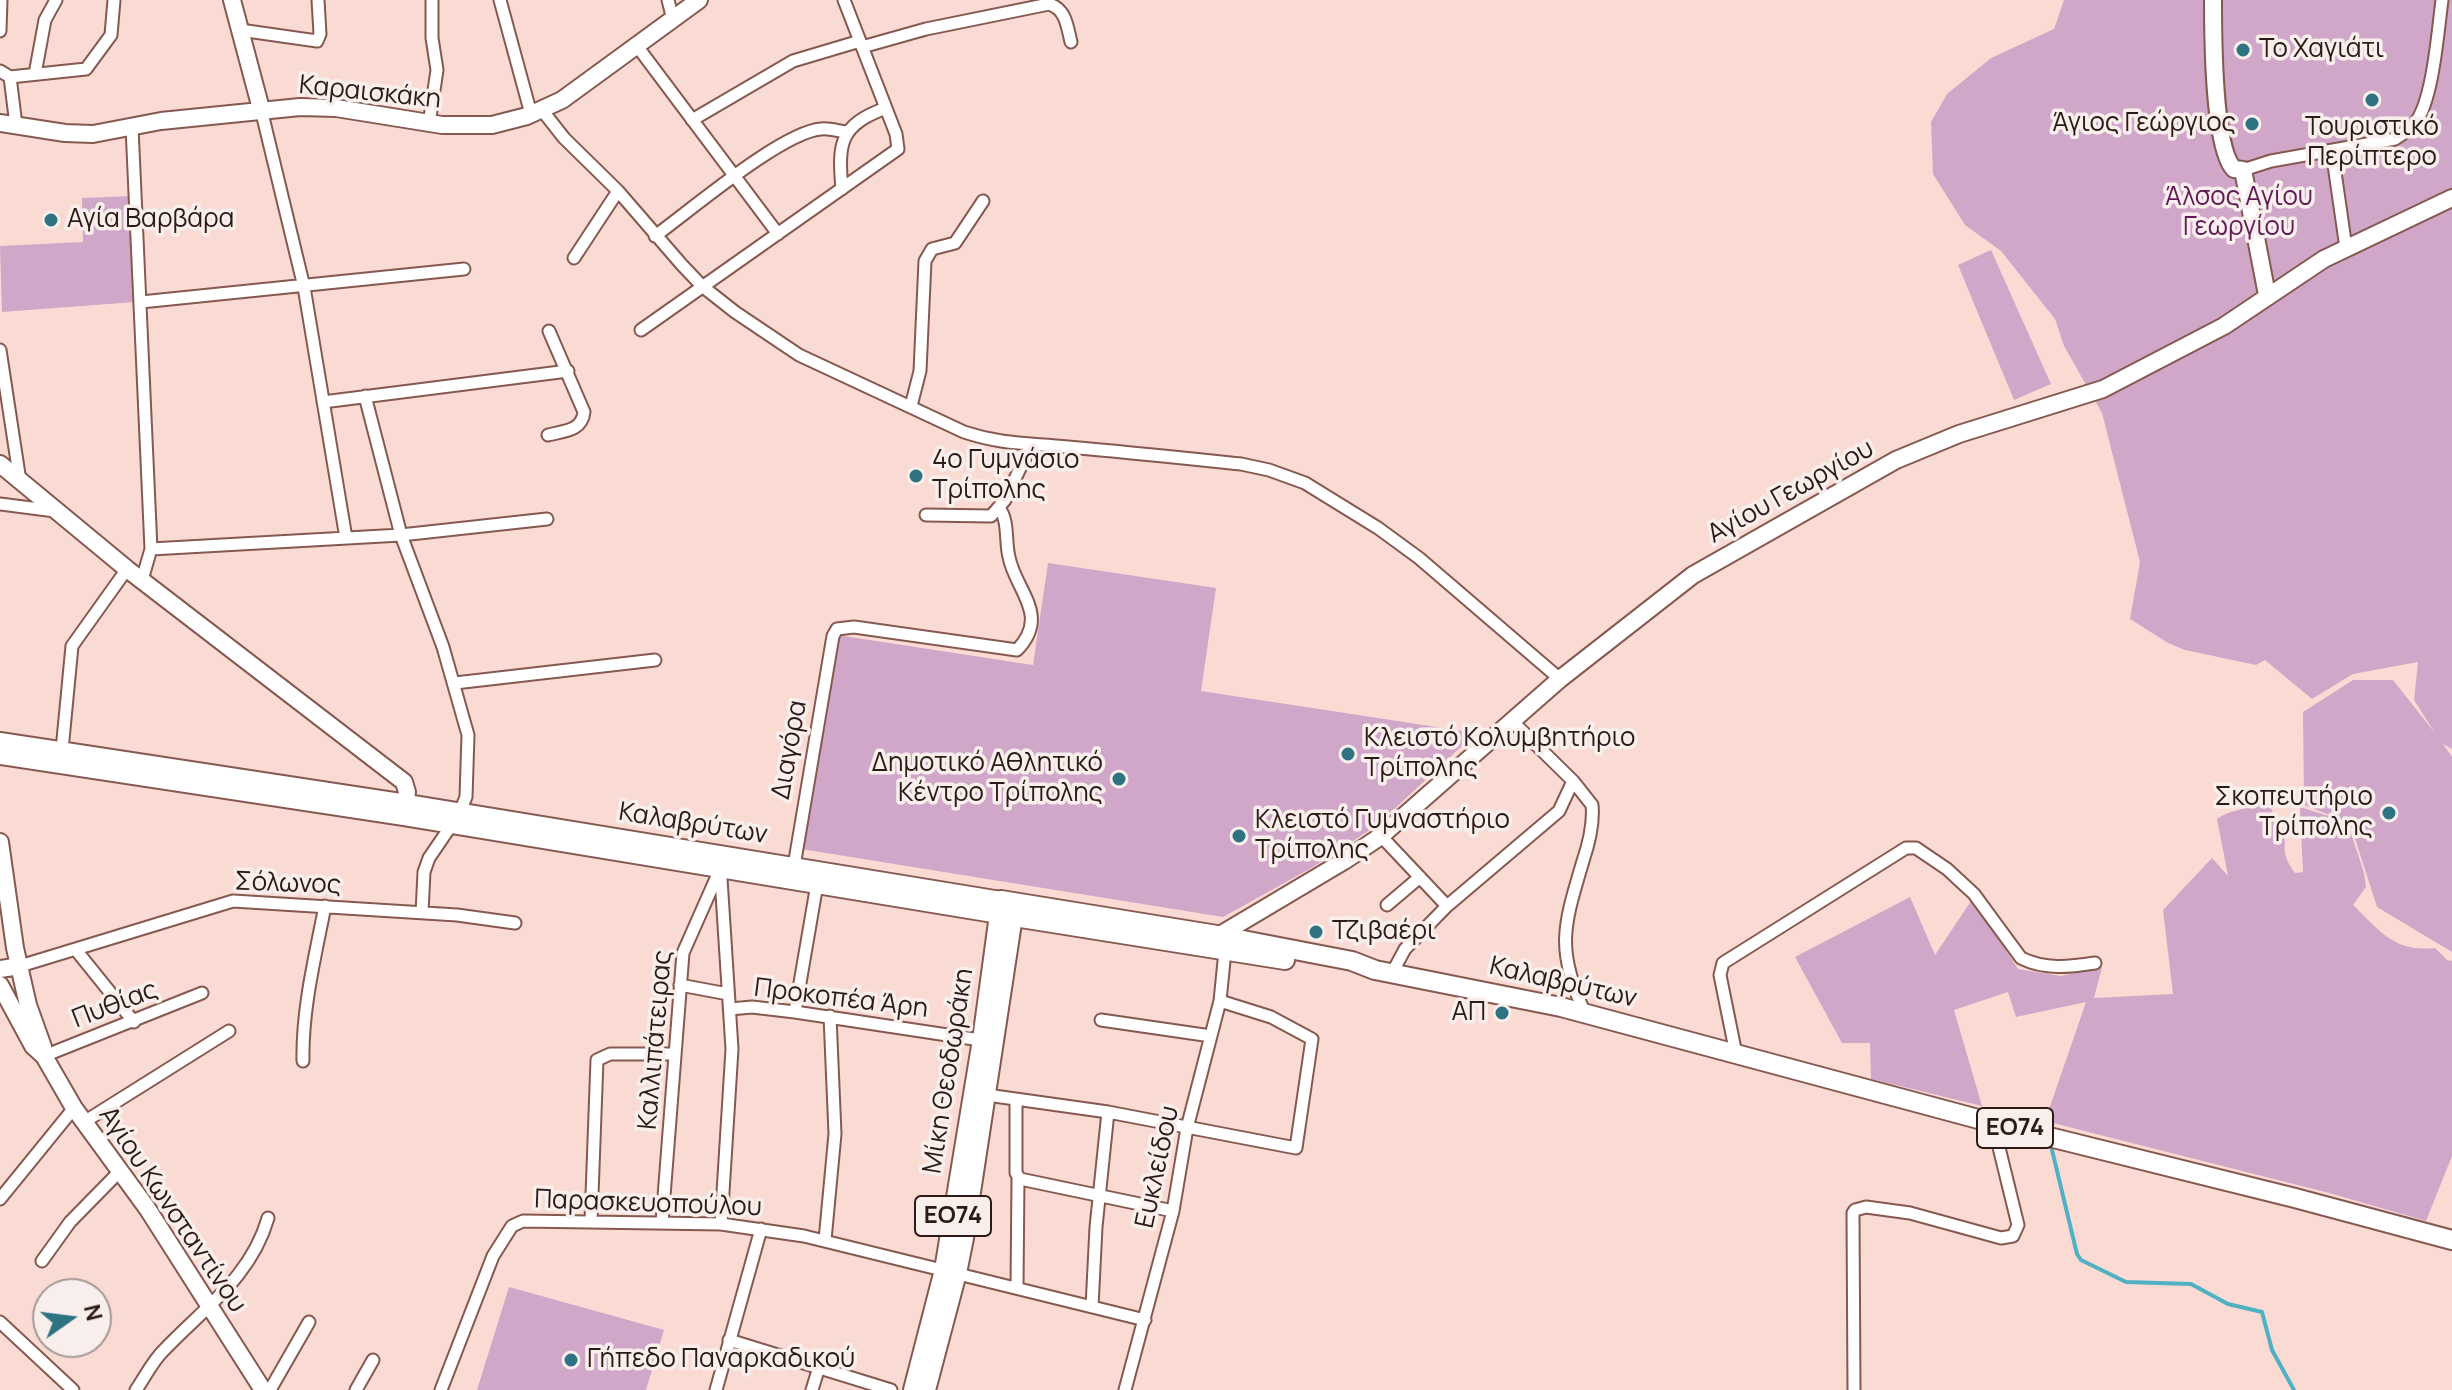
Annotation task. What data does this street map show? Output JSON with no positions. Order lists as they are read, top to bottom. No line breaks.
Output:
{"streets":{"main road":["Καραισκάκη","Αγίου Γεωργίου","Καλαβρύτων","Μίκη Θεοδωράκη","ΕΟ74","Αγίου Κωνσταντίνου"],"street":["Διαγόρα","Σόλωνος","Προκοπέα Άρη","Πυθίας","Καλλιπάτειρας","Ευκλείδου","Παρασκευοπούλου"]},"crossings":[["Αγίου Γεωργίου","Καλαβρύτων"],["Αγίου Γεωργίου","Ευκλείδου"],["Διαγόρα","Καλαβρύτων"],["Καλαβρύτων","Καλλιπάτειρας"],["Καλαβρύτων","Μίκη Θεοδωράκη"],["Καλαβρύτων","ΕΟ74"],["Καλαβρύτων","Ευκλείδου"],["Σόλωνος","Αγίου Κωνσταντίνου"],["Προκοπέα Άρη","Μίκη Θεοδωράκη"],["Πυθίας","Αγίου Κωνσταντίνου"],["Καλλιπάτειρας","Παρασκευοπούλου"],["Μίκη Θεοδωράκη","Παρασκευοπούλου"],["Ευκλείδου","Παρασκευοπούλου"]],"parks":["Άλσος Αγίου Γεωργίου"],"places":["Το Χαγιάτι","Τουριστικό Περίπτερο","Άγιος Γεώργιος","Αγία Βαρβάρα","4ο Γυμνάσιο Τρίπολης","Κλειστό Κολυμβητήριο Τρίπολης","Δημοτικό Αθλητικό Κέντρο Τρίπολης","Σκοπευτήριο Τρίπολης","Κλειστό Γυμναστήριο Τρίπολης","Τζιβαέρι","ΑΠ","Γήπεδο Παναρκαδικού"],"north":"right"}
